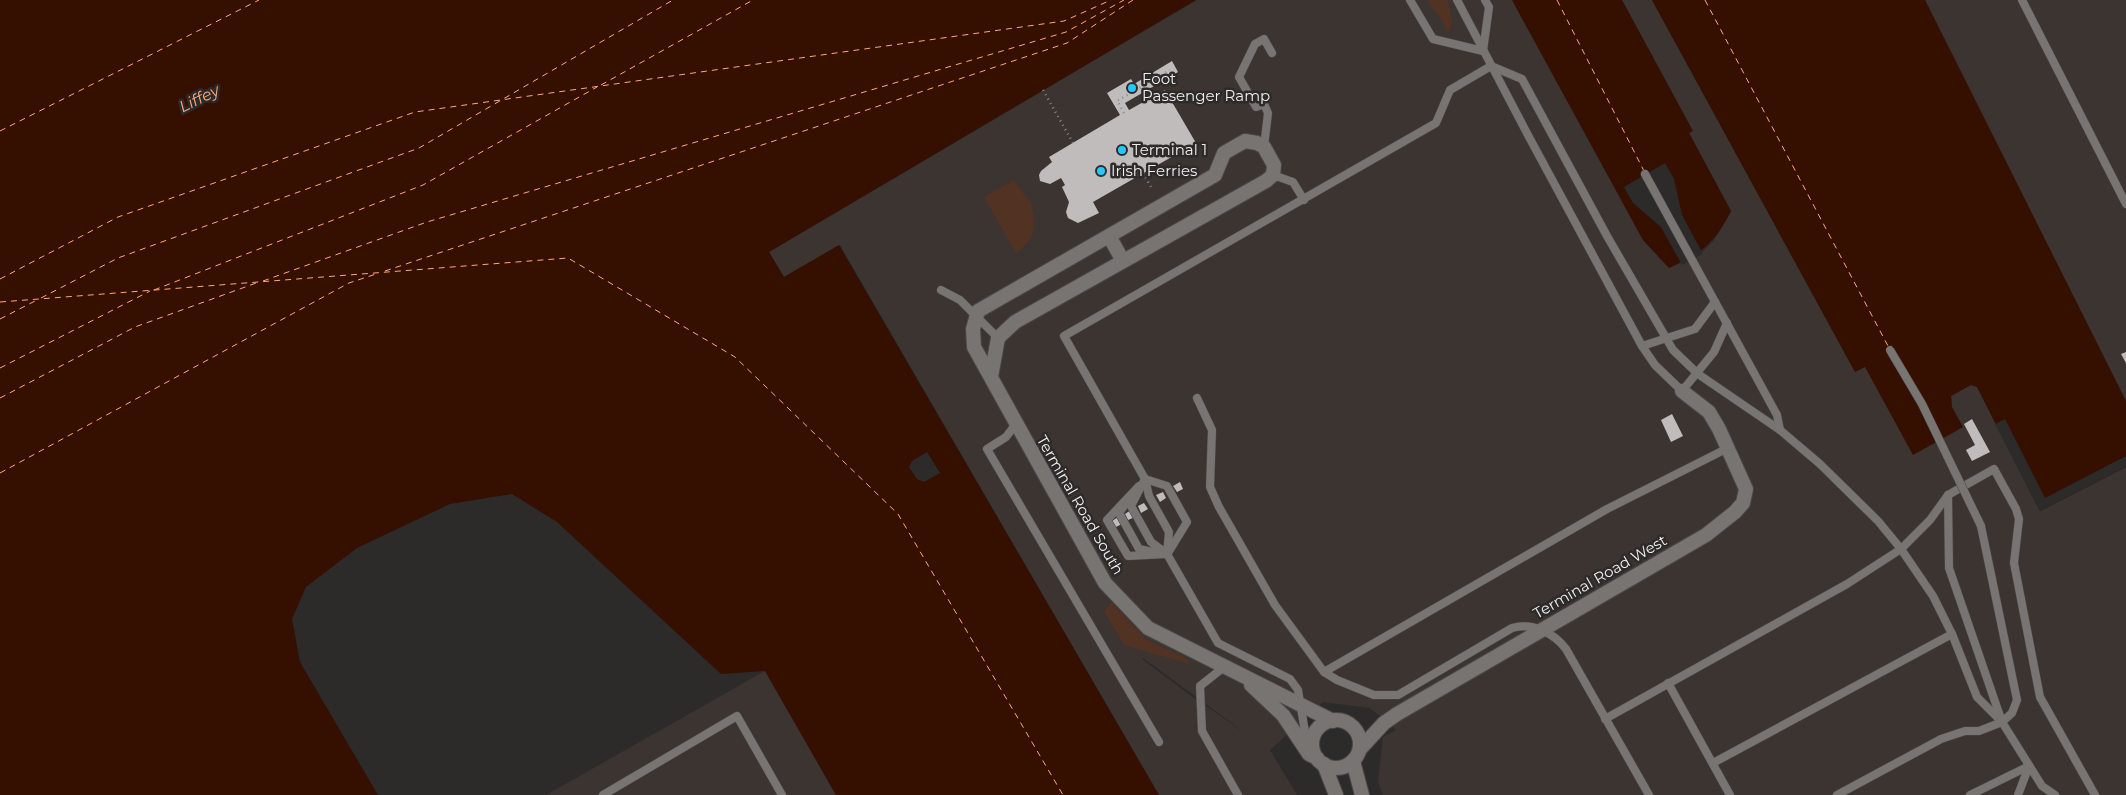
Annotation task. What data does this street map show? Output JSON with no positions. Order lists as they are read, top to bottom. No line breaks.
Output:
{"streets":{"street":["Terminal Road South","Terminal Road West"]},"crossings":[["Terminal Road South","Terminal Road West"]],"water":["Liffey"],"places":["Foot Passenger Ramp","Terminal 1","Irish Ferries"]}
